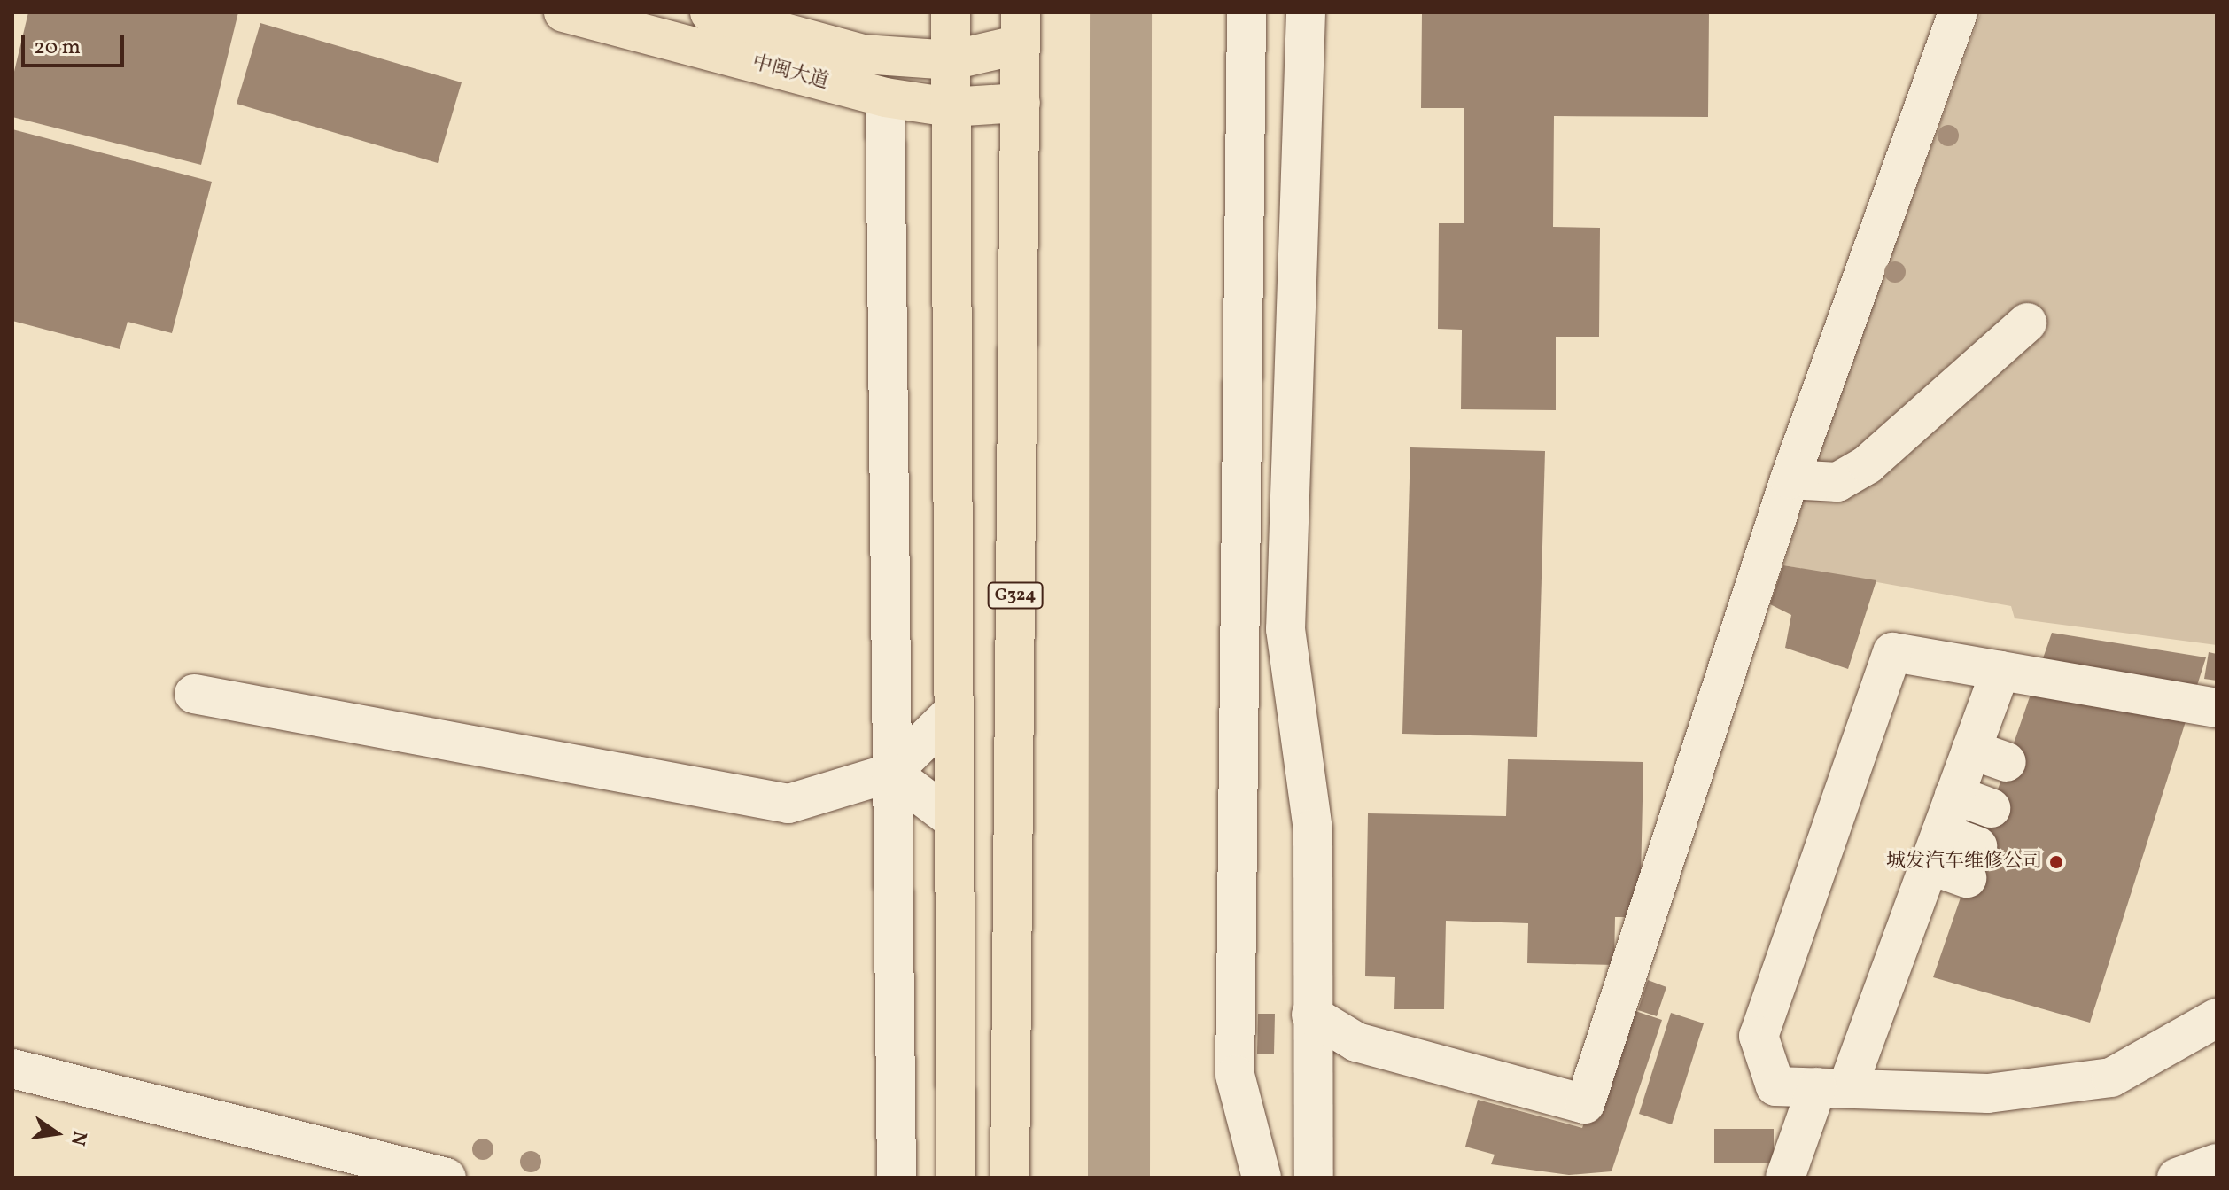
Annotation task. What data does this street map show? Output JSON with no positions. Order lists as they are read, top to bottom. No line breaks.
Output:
{"streets":{"main road":["中闽大道","G324"]},"crossings":[["中闽大道","G324"]],"places":["城发汽车维修公司"],"scale_bar":"20 m","north":"right"}
